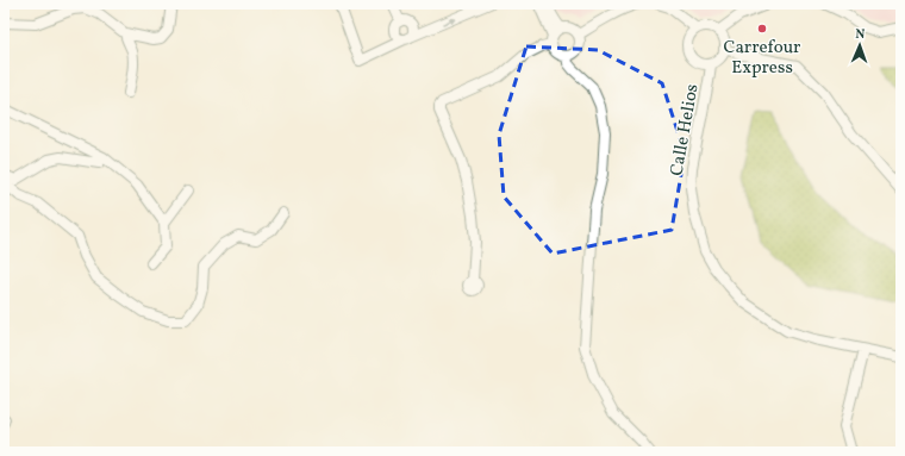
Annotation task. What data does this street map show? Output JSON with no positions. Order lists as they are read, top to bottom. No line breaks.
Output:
{"streets":{"street":["Calle Helios"]},"places":["Carrefour Express"],"north":"top"}
